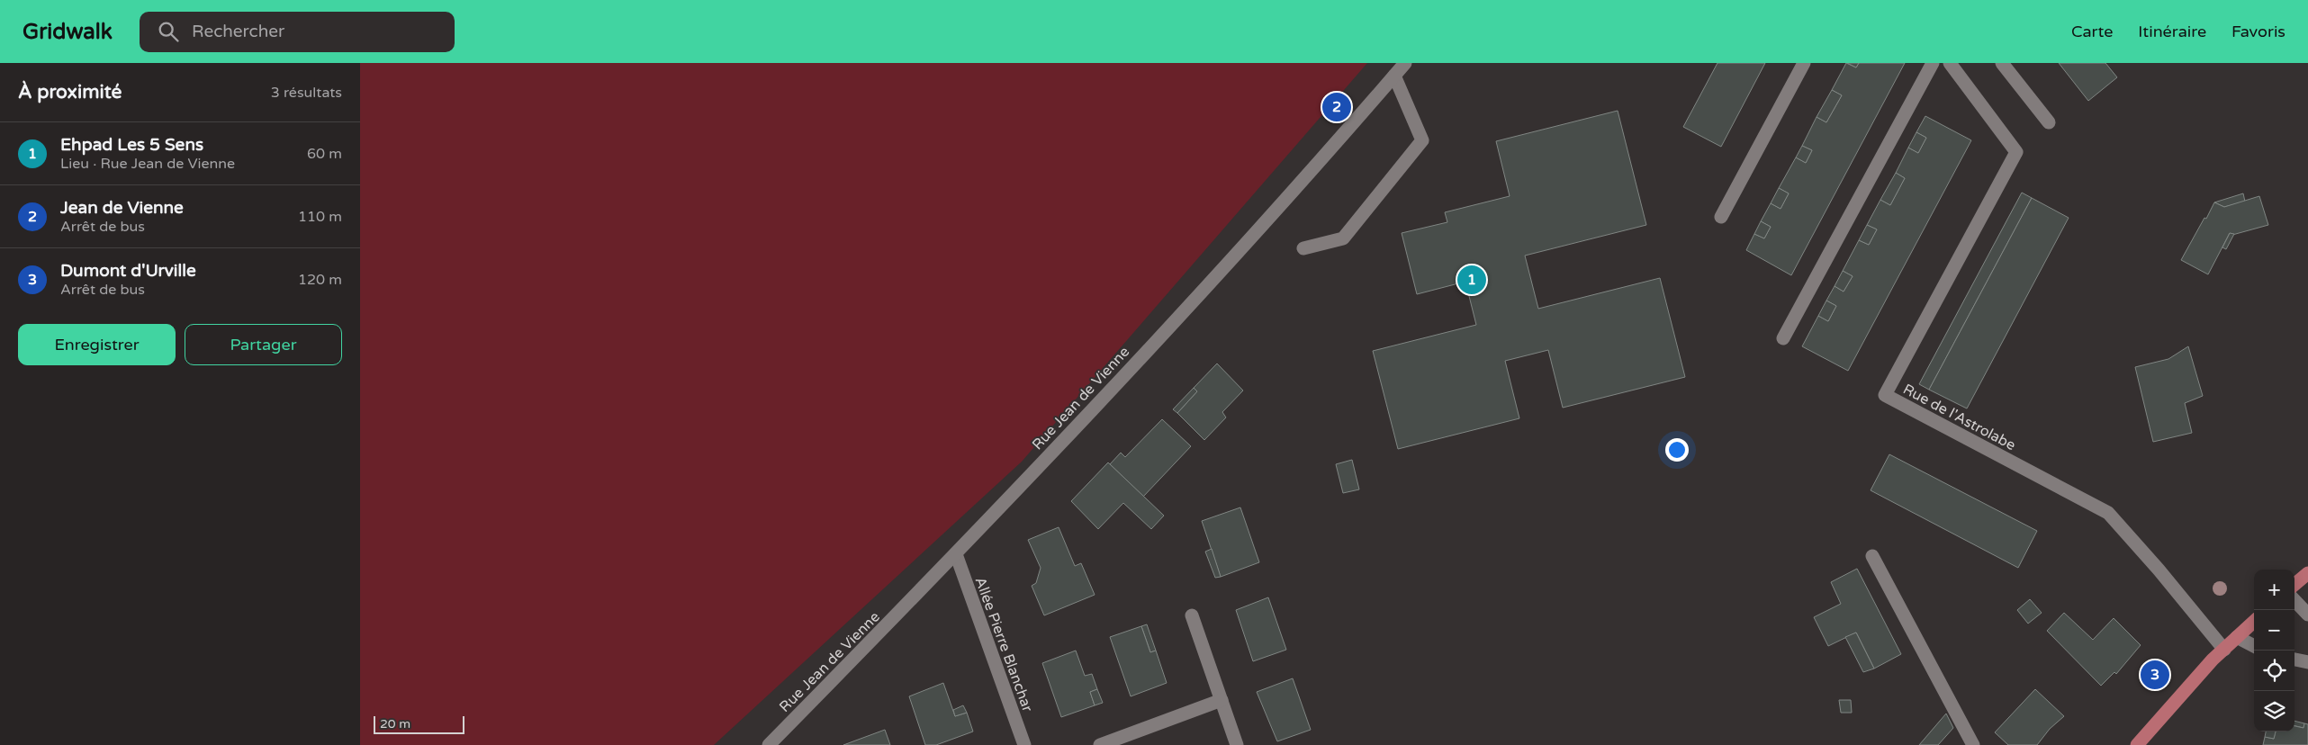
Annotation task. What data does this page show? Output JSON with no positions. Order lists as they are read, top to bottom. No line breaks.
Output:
{"streets":{"street":["Rue Jean de Vienne","Rue de l'Astrolabe","Allée Pierre Blanchar"]},"crossings":[["Rue Jean de Vienne","Allée Pierre Blanchar"]],"scale_bar":"20 m","page":{"header":"Gridwalk","search":"Rechercher","nav":["Carte","Itinéraire","Favoris"],"heading":["À proximité","3 résultats"],"pins":["2","1","3"],"list":[{"mark":"1","name":"Ehpad Les 5 Sens","note":"Lieu · Rue Jean de Vienne","value":"60 m"},{"mark":"2","name":"Jean de Vienne","note":"Arrêt de bus","value":"110 m"},{"mark":"3","name":"Dumont d'Urville","note":"Arrêt de bus","value":"120 m"}],"buttons":["Enregistrer","Partager"],"map_buttons":["+","−"],"scale":"20 m"}}
